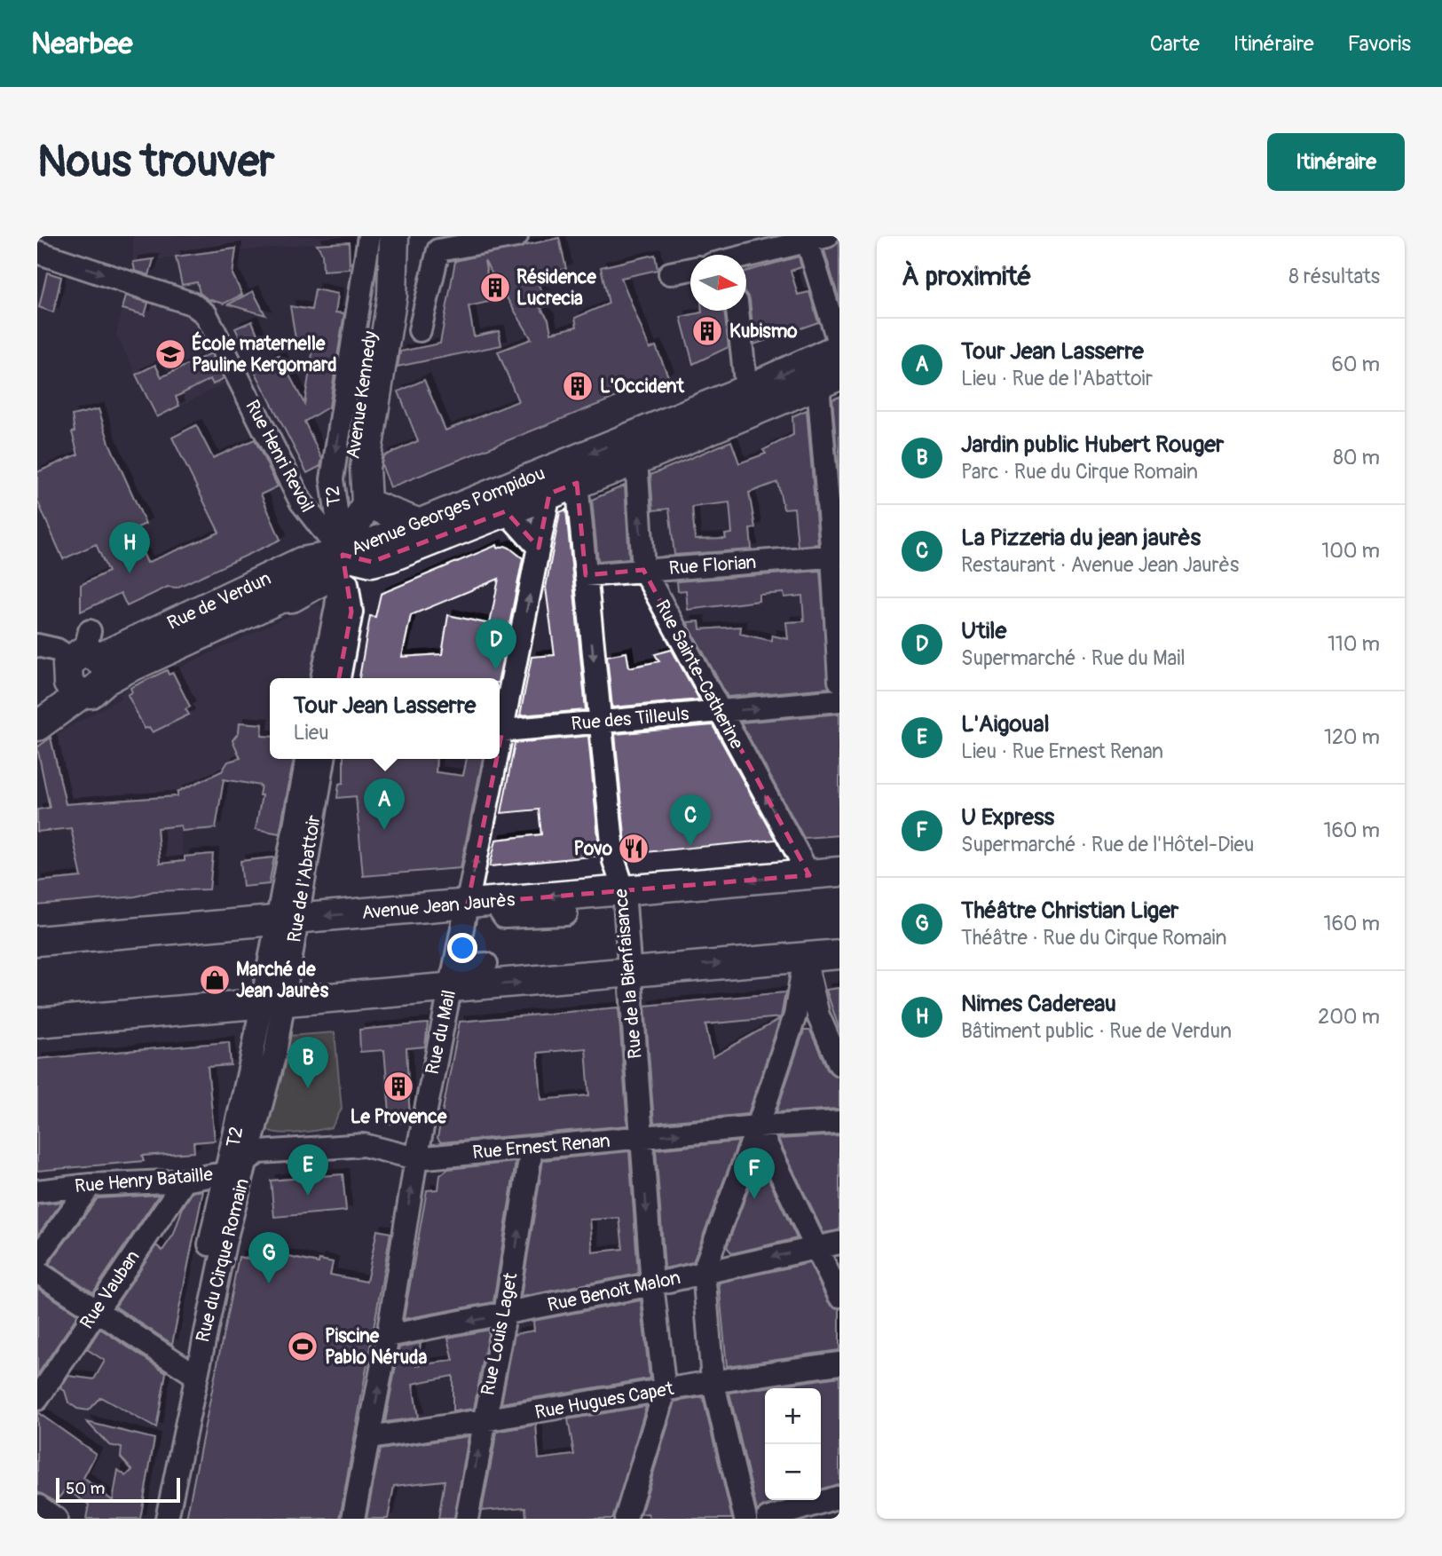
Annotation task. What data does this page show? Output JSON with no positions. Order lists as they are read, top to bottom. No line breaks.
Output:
{"streets":{"main road":["Avenue Kennedy","Avenue Georges Pompidou","Rue de Verdun","Avenue Jean Jaurès"],"street":["Rue Henri Revoil","T2","Rue Florian","Rue Sainte-Catherine","Rue des Tilleuls","Rue de l'Abattoir","Rue de la Bienfaisance","Rue du Mail","Rue Ernest Renan","Rue Henry Bataille","Rue du Cirque Romain","Rue Vauban","Rue Benoit Malon","Rue Louis Laget","Rue Hugues Capet"]},"crossings":[["Avenue Kennedy","Rue Henri Revoil"],["Avenue Kennedy","T2"],["Avenue Kennedy","Avenue Georges Pompidou"],["Avenue Kennedy","Rue de Verdun"],["Rue Henri Revoil","T2"],["Rue Henri Revoil","Avenue Georges Pompidou"],["Rue Henri Revoil","Rue de Verdun"],["T2","Avenue Georges Pompidou"],["T2","Rue de Verdun"],["T2","Rue de l'Abattoir"],["T2","Rue Henry Bataille"],["T2","Rue du Cirque Romain"],["Avenue Georges Pompidou","Rue de Verdun"],["Avenue Georges Pompidou","Rue Sainte-Catherine"],["Avenue Georges Pompidou","Rue de la Bienfaisance"],["Avenue Georges Pompidou","Rue du Mail"],["Rue Florian","Rue Sainte-Catherine"],["Rue Florian","Rue de la Bienfaisance"],["Rue Sainte-Catherine","Rue des Tilleuls"],["Rue Sainte-Catherine","Avenue Jean Jaurès"],["Rue des Tilleuls","Rue de la Bienfaisance"],["Rue de l'Abattoir","Avenue Jean Jaurès"],["Rue de l'Abattoir","Rue du Cirque Romain"],["Avenue Jean Jaurès","Rue de la Bienfaisance"],["Avenue Jean Jaurès","Rue du Mail"],["Rue de la Bienfaisance","Rue Ernest Renan"],["Rue de la Bienfaisance","Rue Benoit Malon"],["Rue de la Bienfaisance","Rue Hugues Capet"],["Rue du Mail","Rue Ernest Renan"],["Rue du Mail","Rue Benoit Malon"],["Rue du Mail","Rue Hugues Capet"],["Rue Ernest Renan","Rue Henry Bataille"],["Rue Ernest Renan","Rue du Cirque Romain"],["Rue Ernest Renan","Rue Louis Laget"],["Rue Henry Bataille","Rue du Cirque Romain"],["Rue Henry Bataille","Rue Vauban"],["Rue Benoit Malon","Rue Louis Laget"],["Rue Louis Laget","Rue Hugues Capet"]],"one_way":["Rue Henri Revoil","Rue des Tilleuls","Rue Benoit Malon"],"places":{"building":["Résidence Lucrecia","Kubismo","L'Occident","Le Provence"],"school or university":["École maternelle Pauline Kergomard"],"restaurant":["Povo"],"shop":["Marché de Jean Jaurès"],"sports":["Piscine Pablo Néruda"]},"scale_bar":"50 m","north":"right","page":{"header":"Nearbee","nav":["Carte","Itinéraire","Favoris"],"buttons":"Itinéraire","title":"Nous trouver","heading":["À proximité","8 résultats"],"list":[{"mark":"A","name":"Tour Jean Lasserre","note":"Lieu · Rue de l'Abattoir","value":"60 m"},{"mark":"B","name":"Jardin public Hubert Rouger","note":"Parc · Rue du Cirque Romain","value":"80 m"},{"mark":"C","name":"La Pizzeria du jean jaurès","note":"Restaurant · Avenue Jean Jaurès","value":"100 m"},{"mark":"D","name":"Utile","note":"Supermarché · Rue du Mail","value":"110 m"},{"mark":"E","name":"L'Aigoual","note":"Lieu · Rue Ernest Renan","value":"120 m"},{"mark":"F","name":"U Express","note":"Supermarché · Rue de l'Hôtel-Dieu","value":"160 m"},{"mark":"G","name":"Théâtre Christian Liger","note":"Théâtre · Rue du Cirque Romain","value":"160 m"},{"mark":"H","name":"Nimes Cadereau","note":"Bâtiment public · Rue de Verdun","value":"200 m"}],"pins":["H","D","A","C","B","E","F","G"],"popup":["Tour Jean Lasserre","Lieu"],"map_buttons":["+","−"],"scale":"50 m"}}
